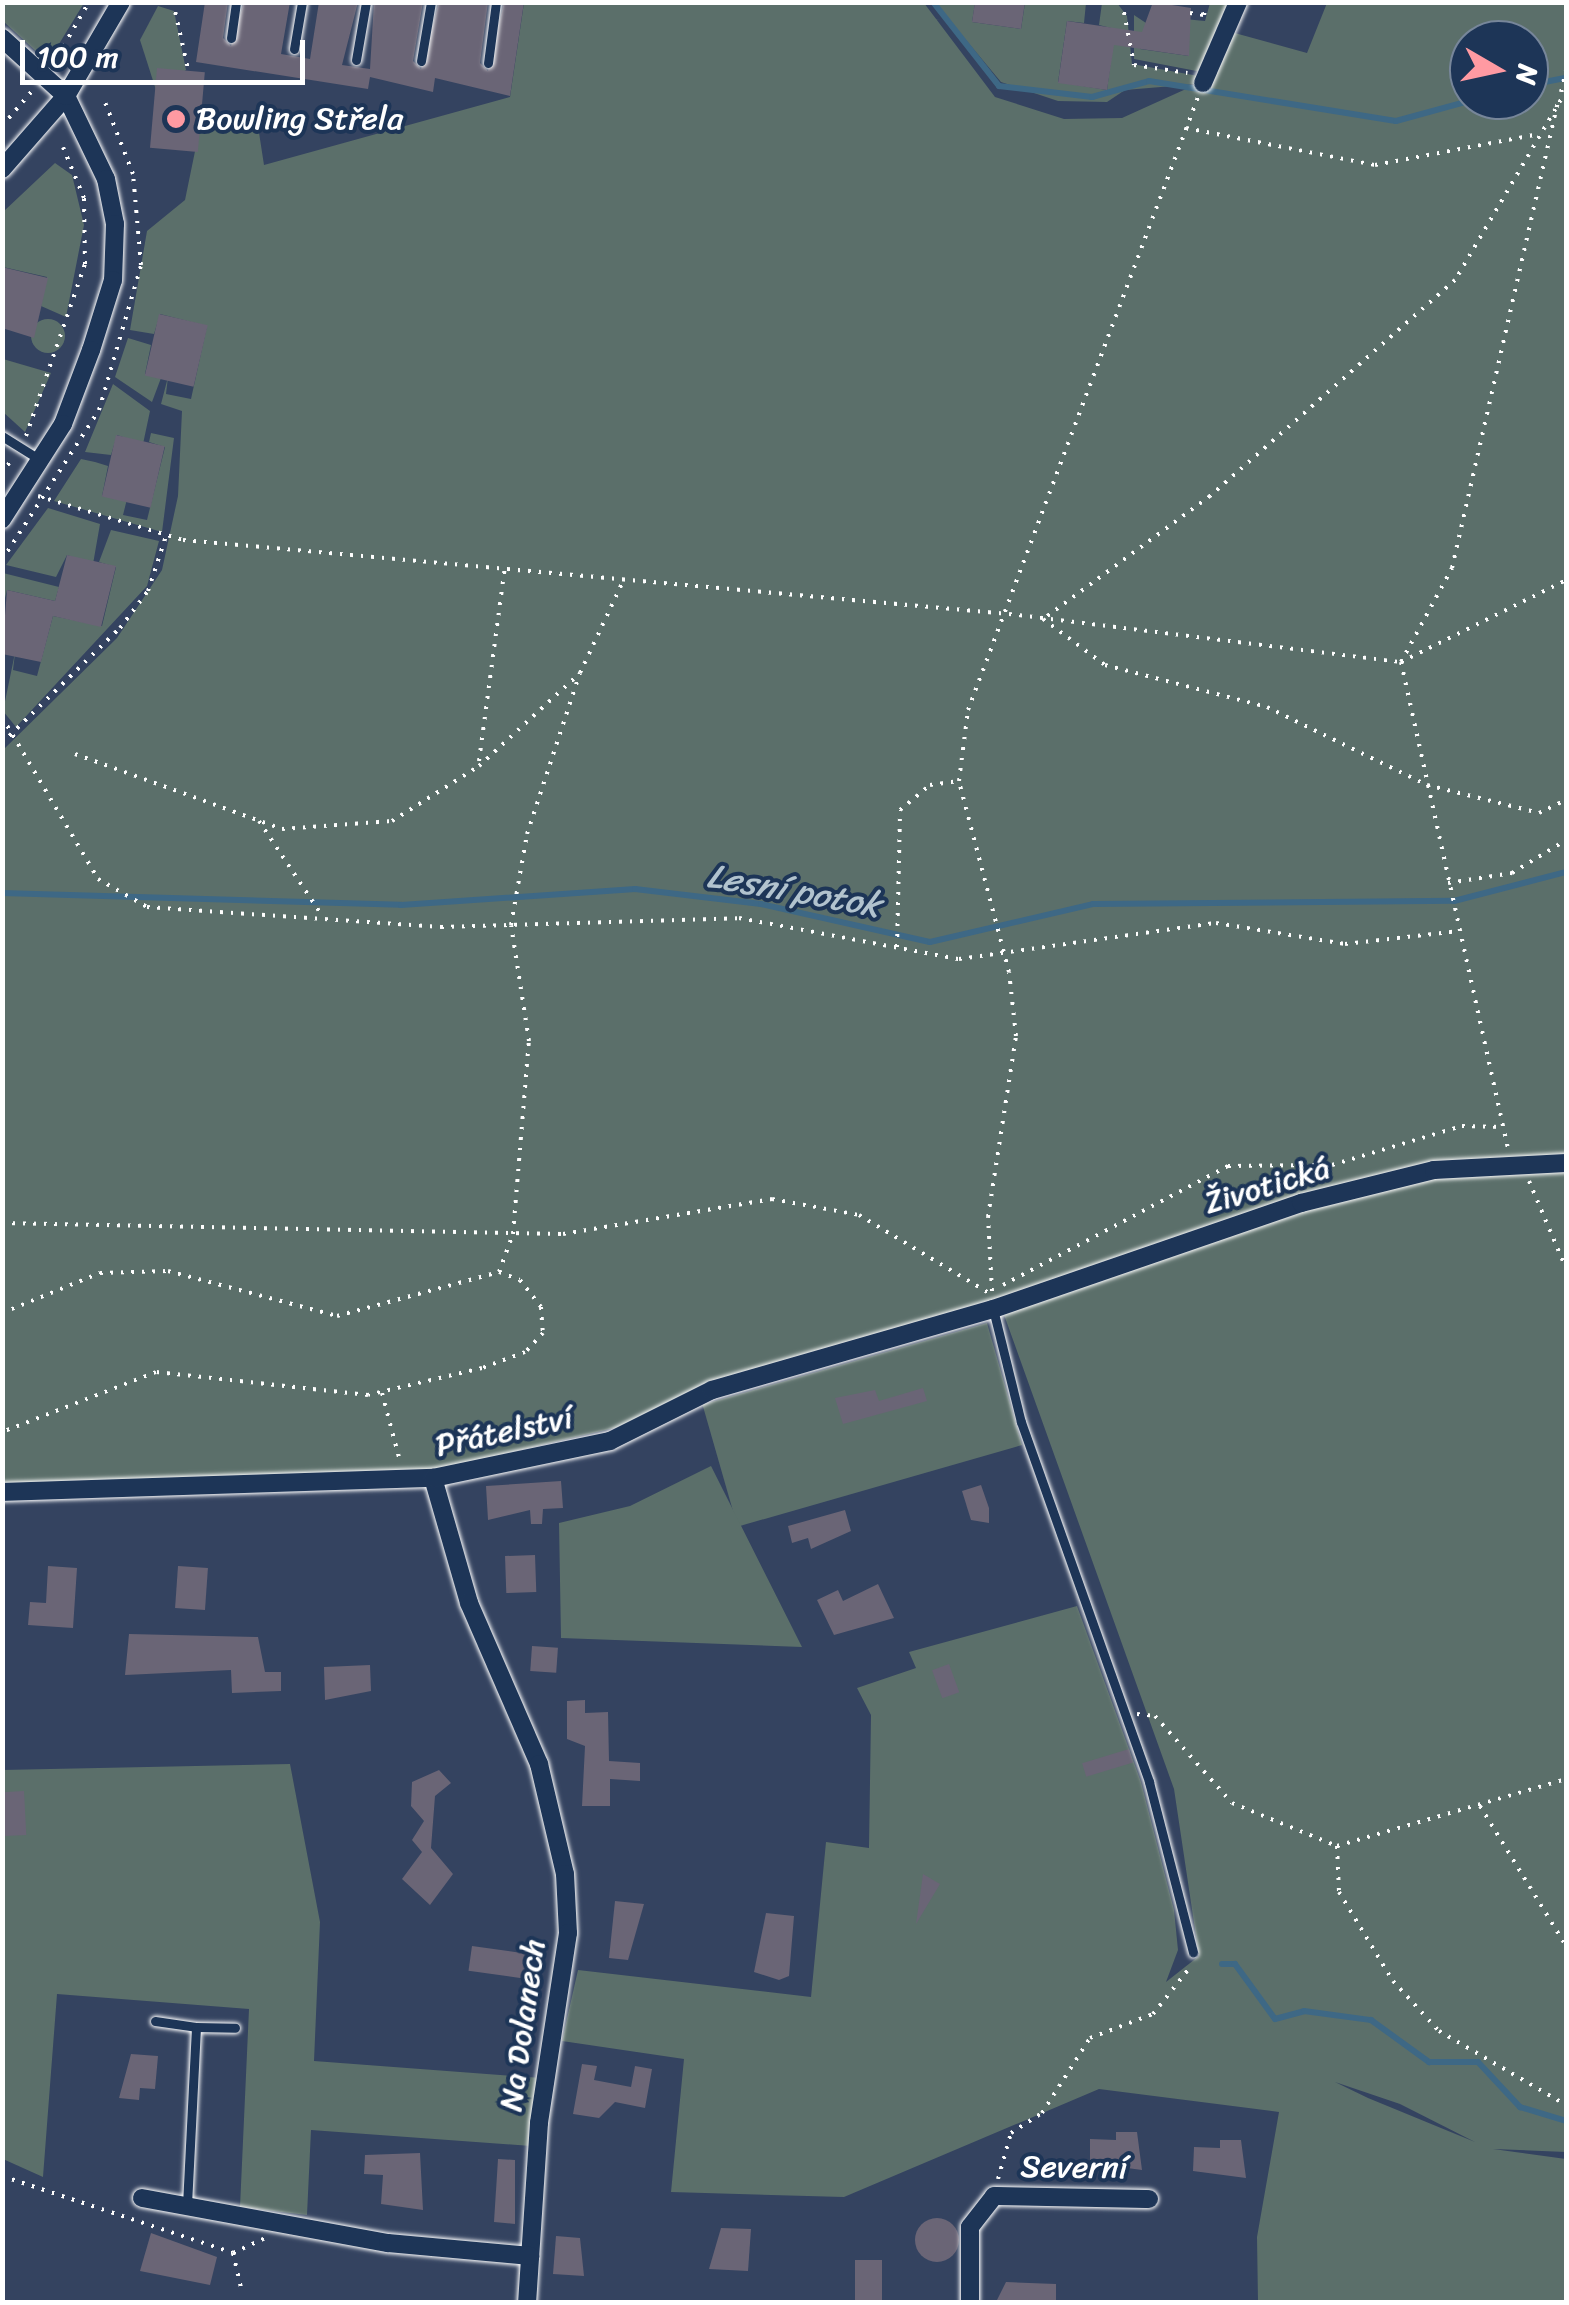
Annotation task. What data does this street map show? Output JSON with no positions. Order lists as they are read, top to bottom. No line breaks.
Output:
{"streets":{"street":["Životická","Přátelství","Na Dolanech","Severní"]},"crossings":[["Životická","Přátelství"],["Přátelství","Na Dolanech"]],"water":["Lesní potok"],"places":["Bowling Střela"],"scale_bar":"100 m","north":"right"}
